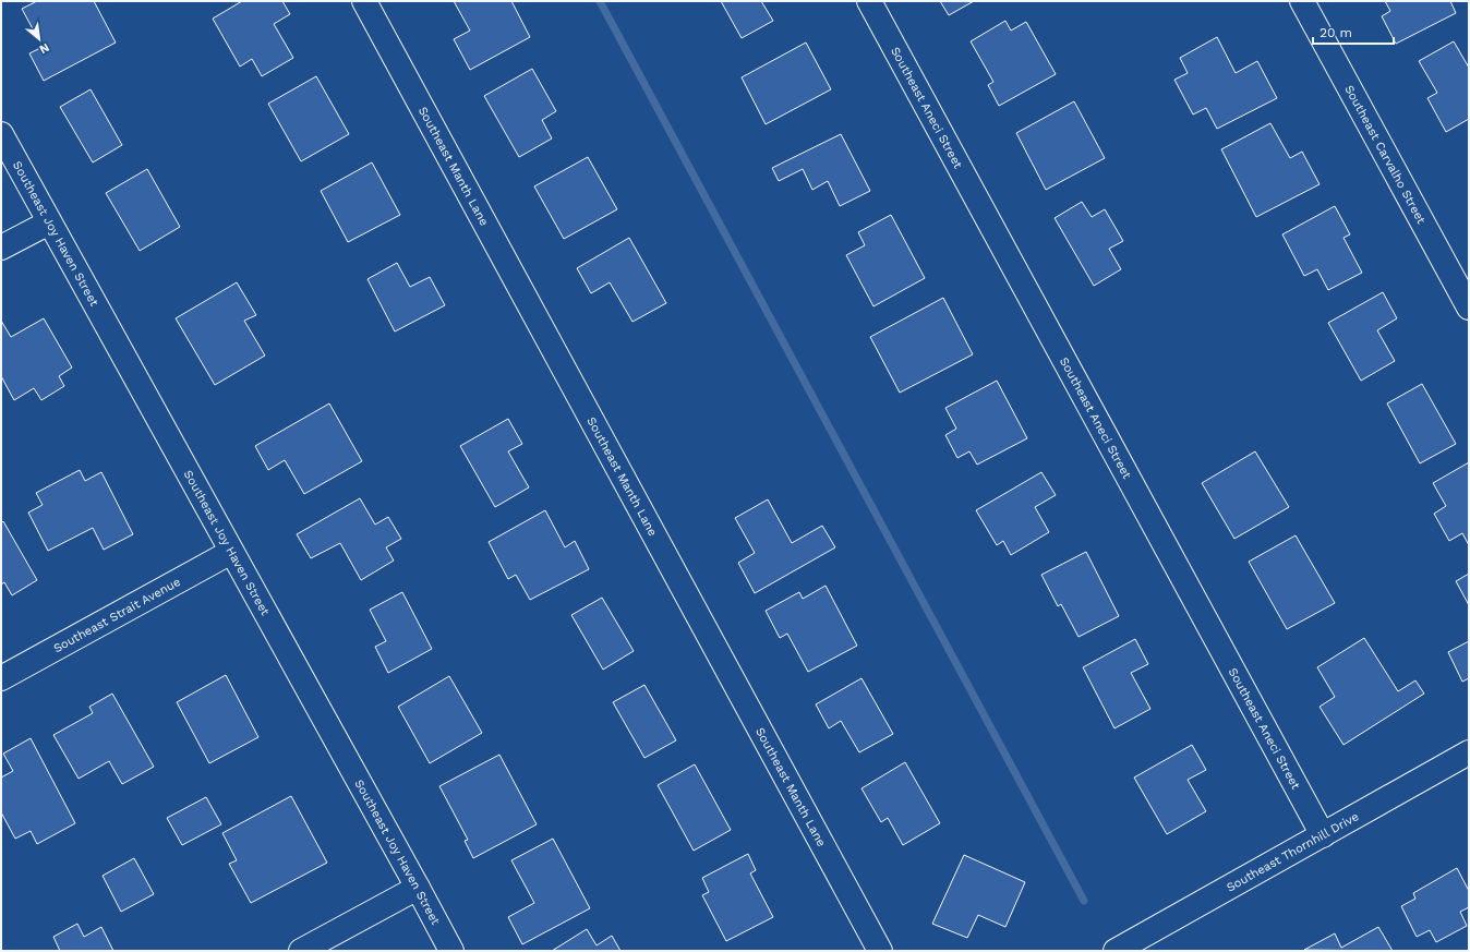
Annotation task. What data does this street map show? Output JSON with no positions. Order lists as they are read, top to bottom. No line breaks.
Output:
{"streets":{"street":["Southeast Aneci Street","Southeast Carvalho Street","Southeast Manth Lane","Southeast Joy Haven Street","Southeast Strait Avenue","Southeast Thornhill Drive"]},"crossings":[["Southeast Aneci Street","Southeast Thornhill Drive"],["Southeast Joy Haven Street","Southeast Strait Avenue"]],"scale_bar":"20 m","north":"bottom right"}
